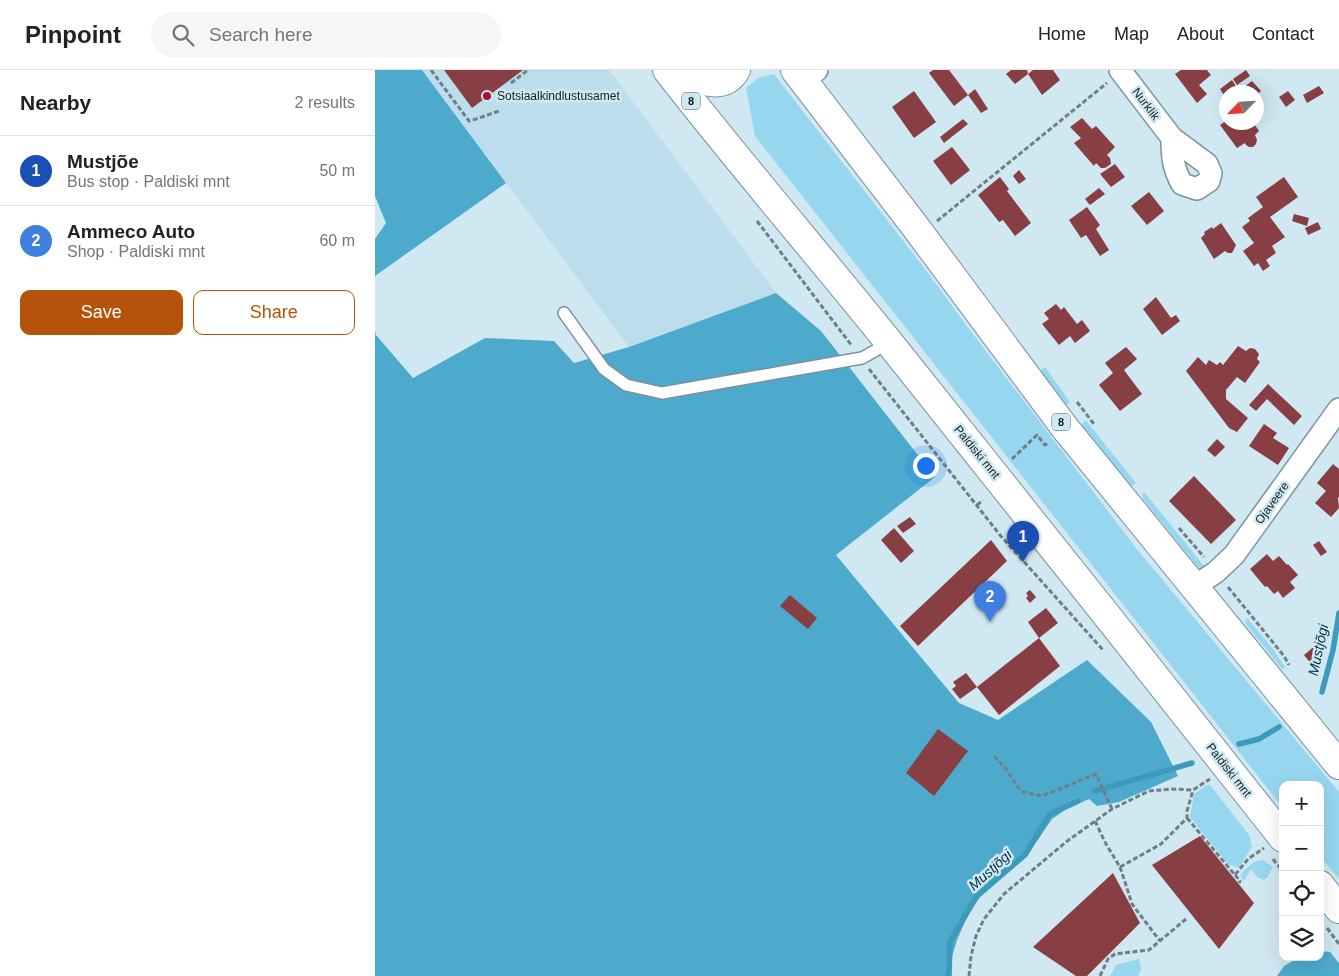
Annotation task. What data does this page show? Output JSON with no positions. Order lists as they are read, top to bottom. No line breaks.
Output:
{"streets":{"main road":["8","Paldiski mnt"],"street":["Nurklik","Ojaveere"]},"crossings":[["8","Ojaveere"]],"water":["Mustjõgi"],"places":["Sotsiaalkindlustusamet"],"north":"bottom left","page":{"header":"Pinpoint","search":"Search here","nav":["Home","Map","About","Contact"],"heading":["Nearby","2 results"],"list":[{"mark":"1","name":"Mustjõe","note":"Bus stop · Paldiski mnt","value":"50 m"},{"mark":"2","name":"Ammeco Auto","note":"Shop · Paldiski mnt","value":"60 m"}],"buttons":["Save","Share"],"pins":["1","2"],"map_buttons":["+","−"]}}
